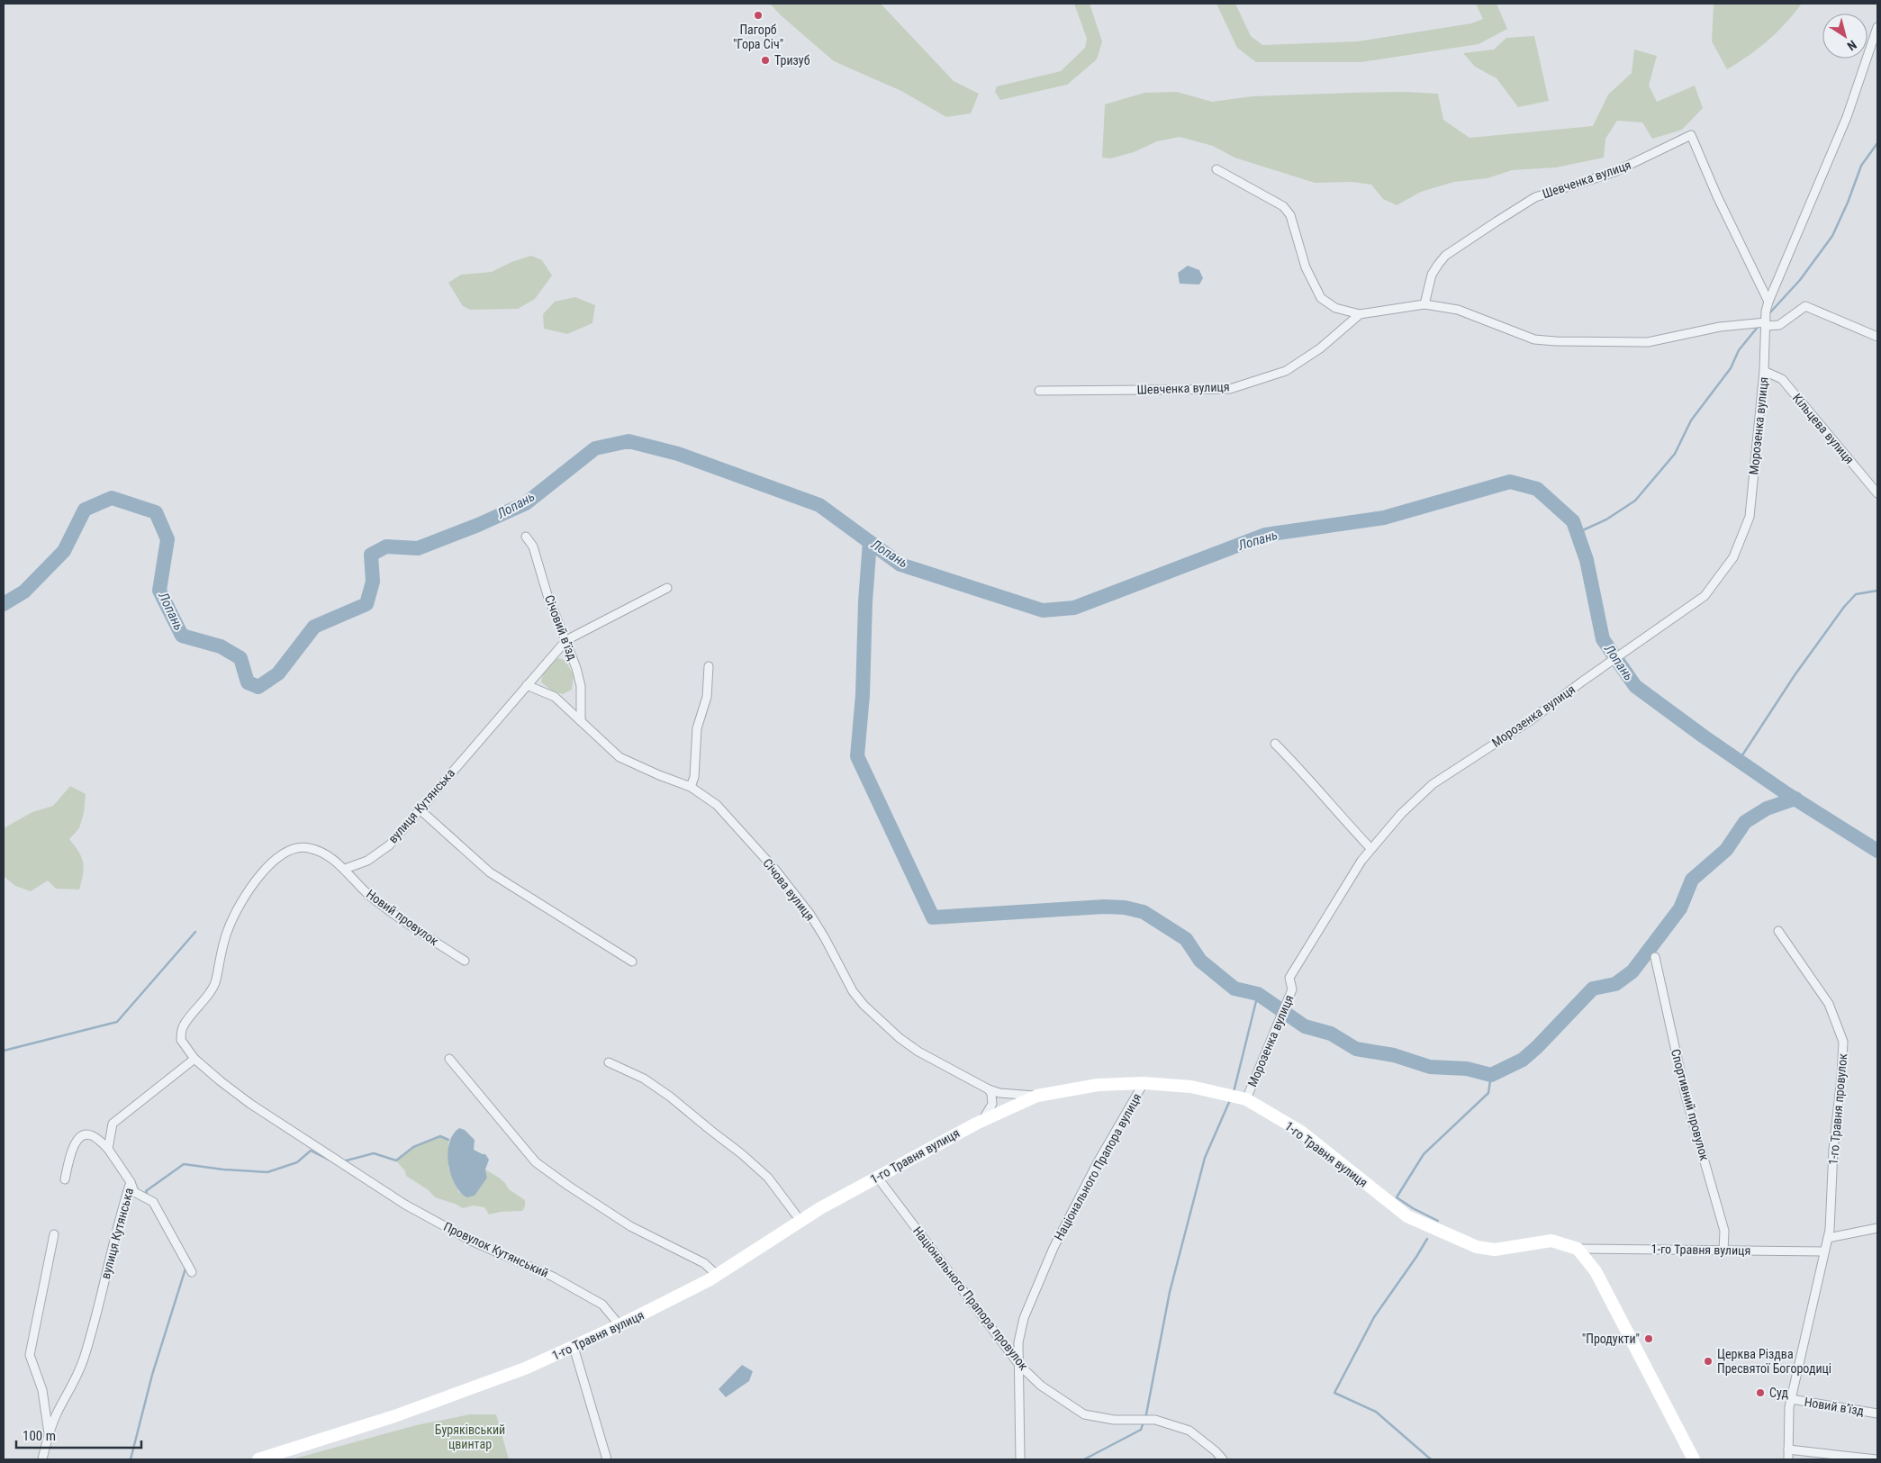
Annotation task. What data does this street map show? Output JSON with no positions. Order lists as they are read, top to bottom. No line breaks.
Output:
{"streets":{"street":["Шевченка вулиця","Морозенка вулиця","Кільцева вулиця","Січовий в’їзд","вулиця Кутянська","Січова вулиця","Новий провулок","Спортивний провулок","1-го Травня провулок","1-го Травня вулиця","Національного Прапора вулиця","Провулок Кутянський","Національного Прапора провулок","Новий в’їзд"]},"crossings":[["Морозенка вулиця","Кільцева вулиця"],["Морозенка вулиця","1-го Травня вулиця"],["Січовий в’їзд","вулиця Кутянська"],["Січовий в’їзд","Січова вулиця"],["вулиця Кутянська","Січова вулиця"],["вулиця Кутянська","Новий провулок"],["Січова вулиця","1-го Травня вулиця"],["Спортивний провулок","1-го Травня вулиця"],["1-го Травня провулок","1-го Травня вулиця"],["1-го Травня провулок","Новий в’їзд"],["1-го Травня вулиця","Національного Прапора вулиця"],["1-го Травня вулиця","Провулок Кутянський"],["1-го Травня вулиця","Національного Прапора провулок"],["Національного Прапора вулиця","Національного Прапора провулок"]],"water":["Лопань"],"parks":["Буряківський цвинтар"],"places":["Пагорб \"Гора Січ\"","Тризуб","\"Продукти\"","Церква Різдва Пресвятої Богородиці","Суд"],"scale_bar":"100 m","north":"bottom right"}
